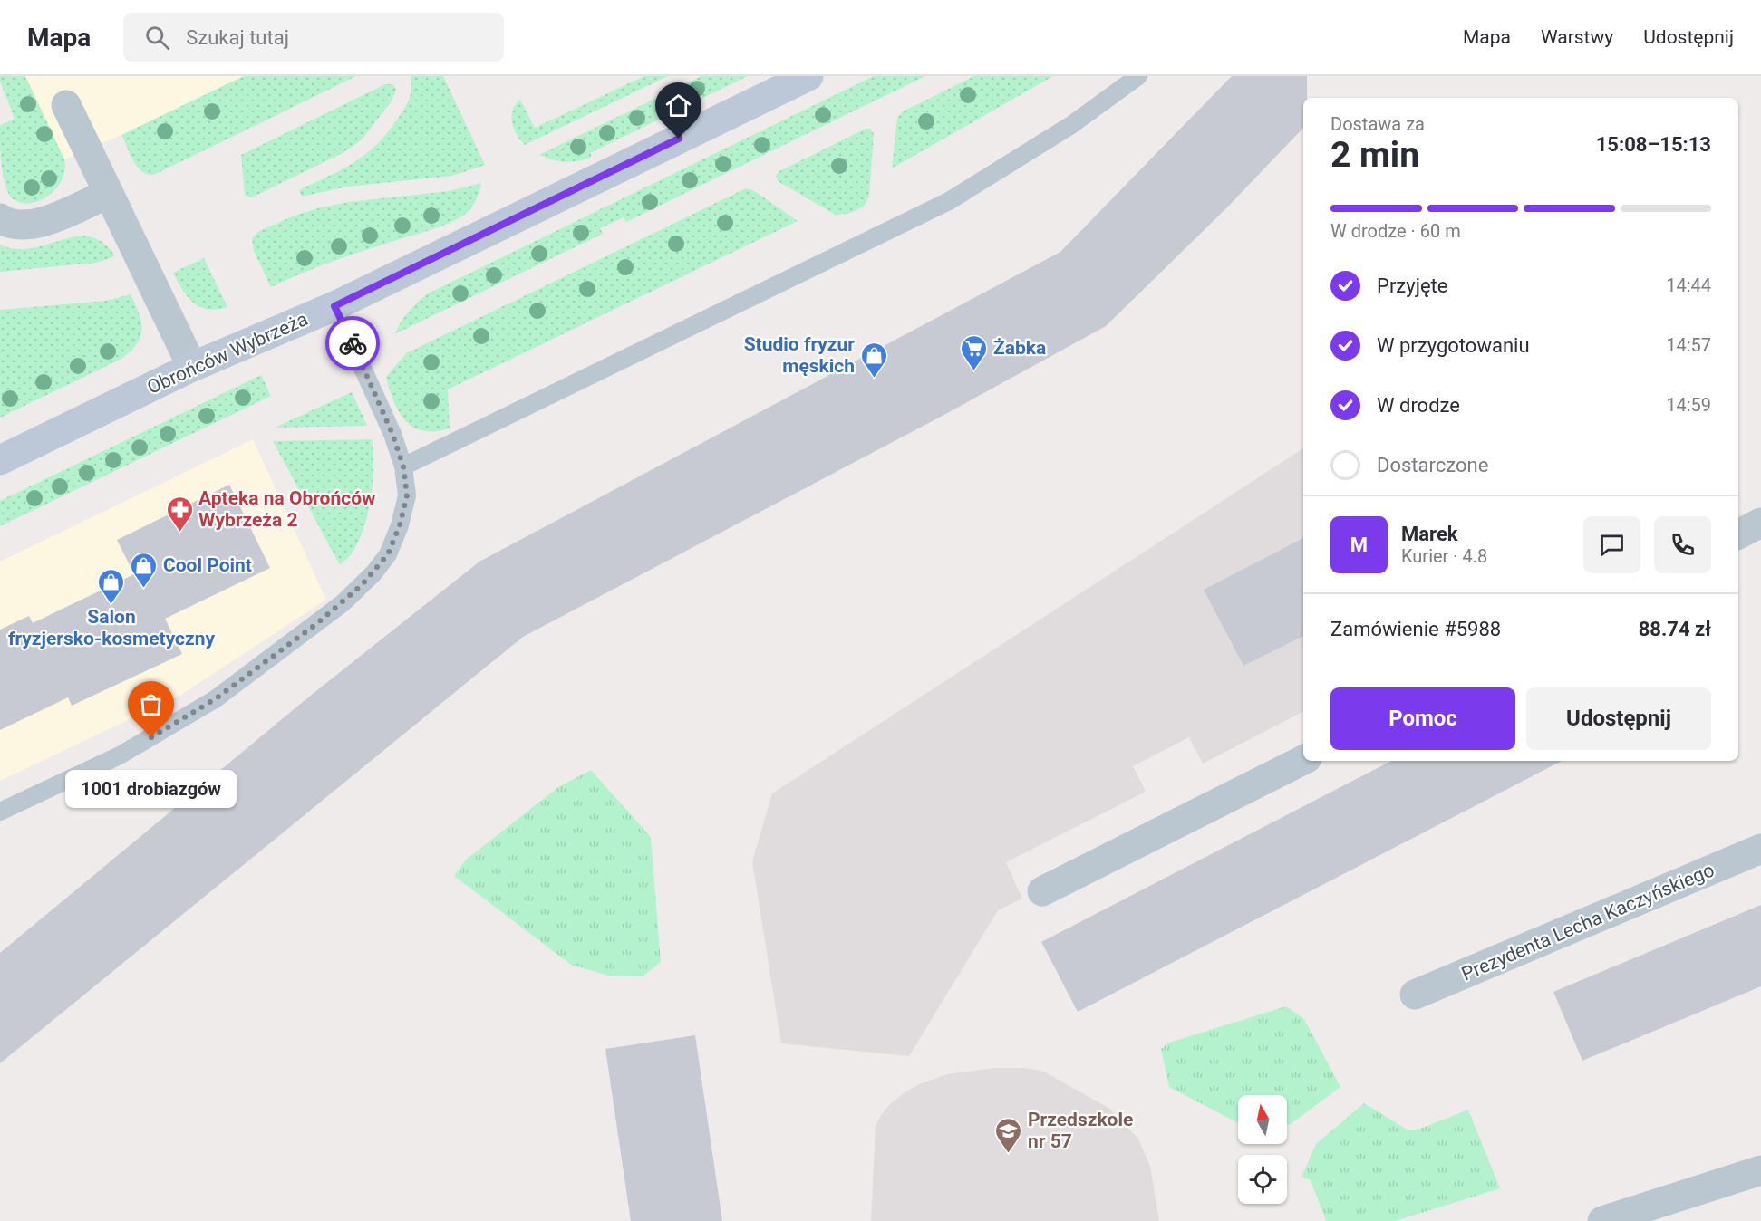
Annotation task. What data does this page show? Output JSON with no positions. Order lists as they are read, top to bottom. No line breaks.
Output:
{"streets":{"main road":["Obrońców Wybrzeża"],"street":["Prezydenta Lecha Kaczyńskiego"]},"places":{"supermarket":["Żabka"],"shop":["Studio fryzur męskich","Cool Point","Salon fryzjersko-kosmetyczny"],"pharmacy":["Apteka na Obrońców Wybrzeża 2"],"other":["1001 drobiazgów"],"school or university":["Przedszkole nr 57"]},"north":"top","page":{"header":"Mapa","search":"Szukaj tutaj","nav":["Mapa","Warstwy","Udostępnij"],"heading":["2 min","Dostawa za","15:08–15:13"],"panel":["Marek","Kurier · 4.8","Zamówienie #5988","88.74 zł"],"bar":"W drodze · 60 m","list":[["Przyjęte","14:44"],["W przygotowaniu","14:57"],["W drodze","14:59"],"Dostarczone"],"round":"M","buttons":["Pomoc","Udostępnij"],"bubble":"1001 drobiazgów"}}
